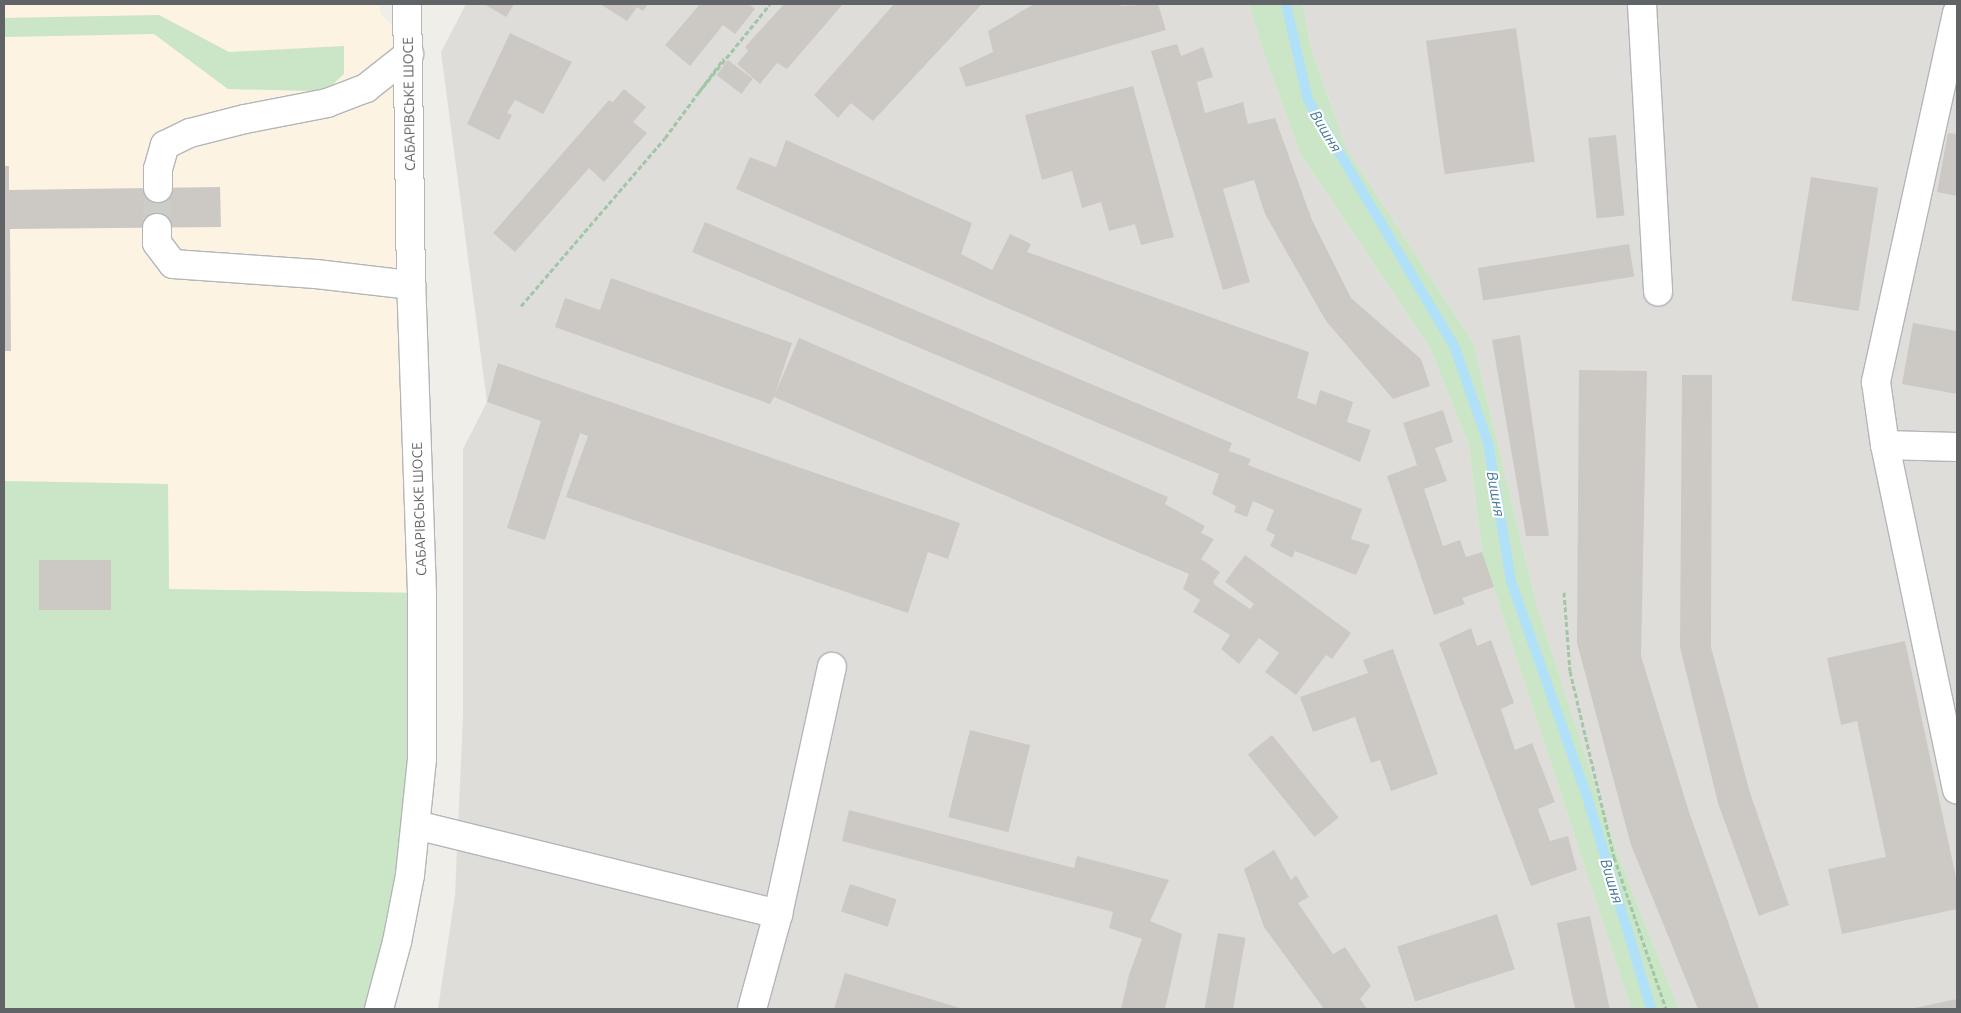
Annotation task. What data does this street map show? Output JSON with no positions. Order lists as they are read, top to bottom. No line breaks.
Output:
{"streets":{"street":["САБАРІВСЬКЕ ШОСЕ"]},"water":["Вишня"]}
